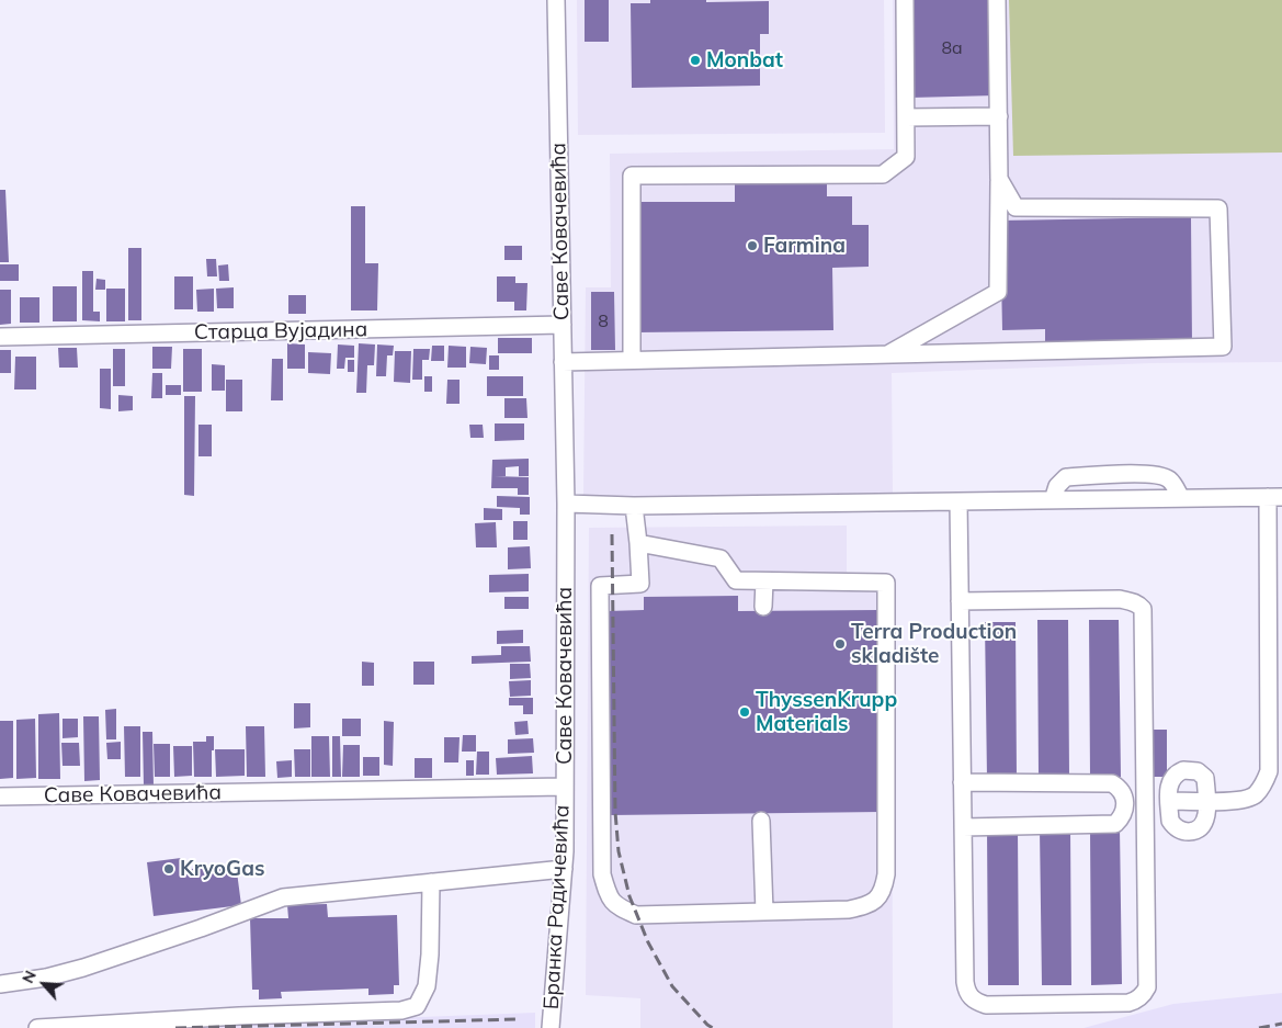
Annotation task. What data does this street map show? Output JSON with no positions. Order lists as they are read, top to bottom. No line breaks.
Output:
{"streets":{"street":["Саве Ковачевића","Старца Вујадина","Бранка Радичевића"]},"crossings":[["Саве Ковачевића","Старца Вујадина"],["Саве Ковачевића","Бранка Радичевића"]],"places":["Monbat","Farmina","Terra Production skladište","ThyssenKrupp Materials","KryoGas"],"house_numbers":["8a","8"],"north":"top left"}
